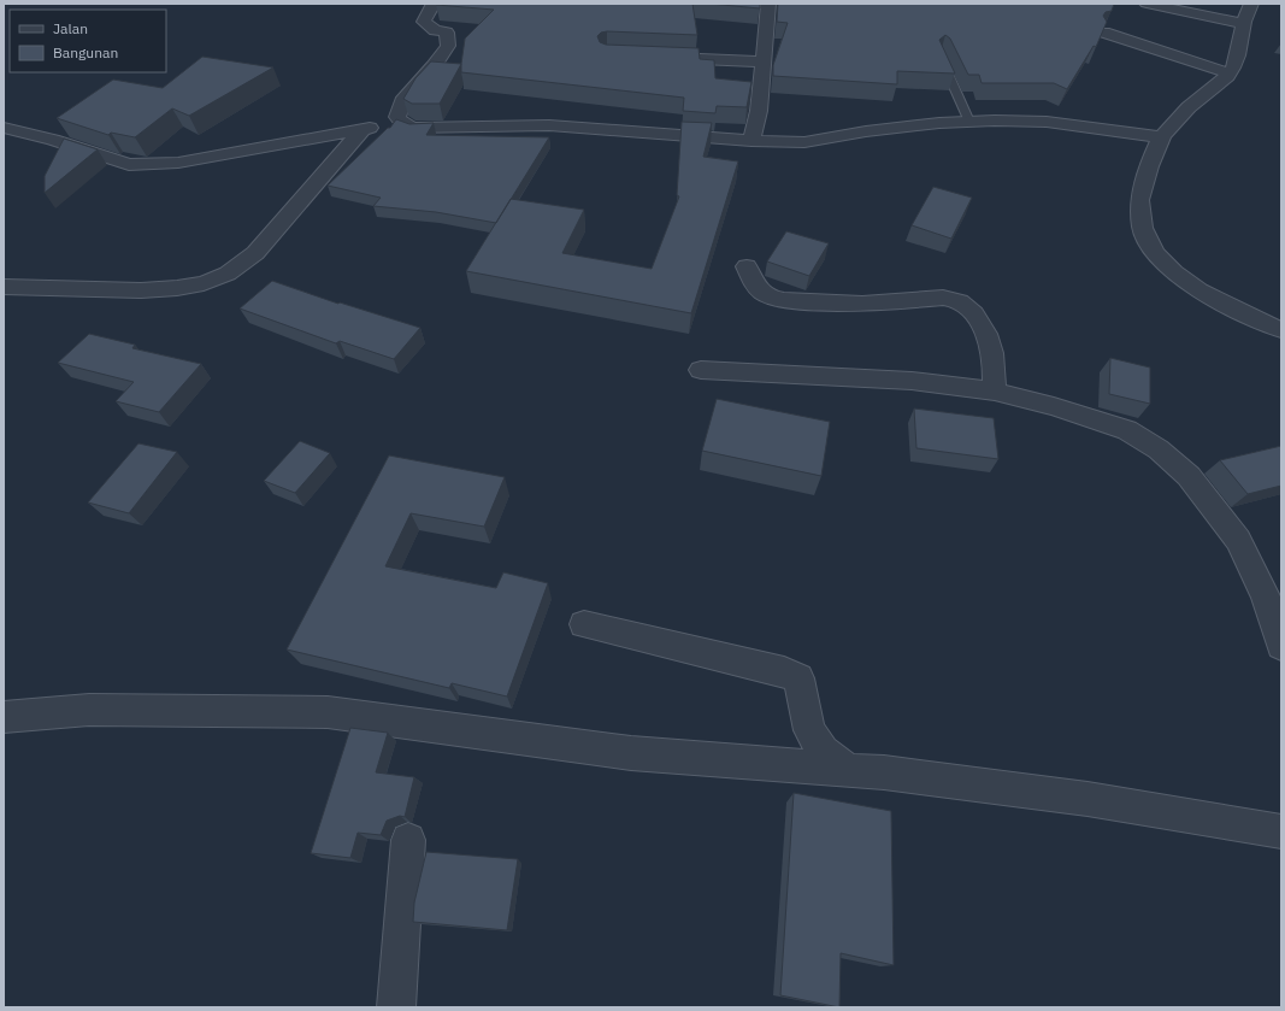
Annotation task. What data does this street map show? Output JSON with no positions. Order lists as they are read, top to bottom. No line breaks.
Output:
{"legend":["Jalan","Bangunan"]}
